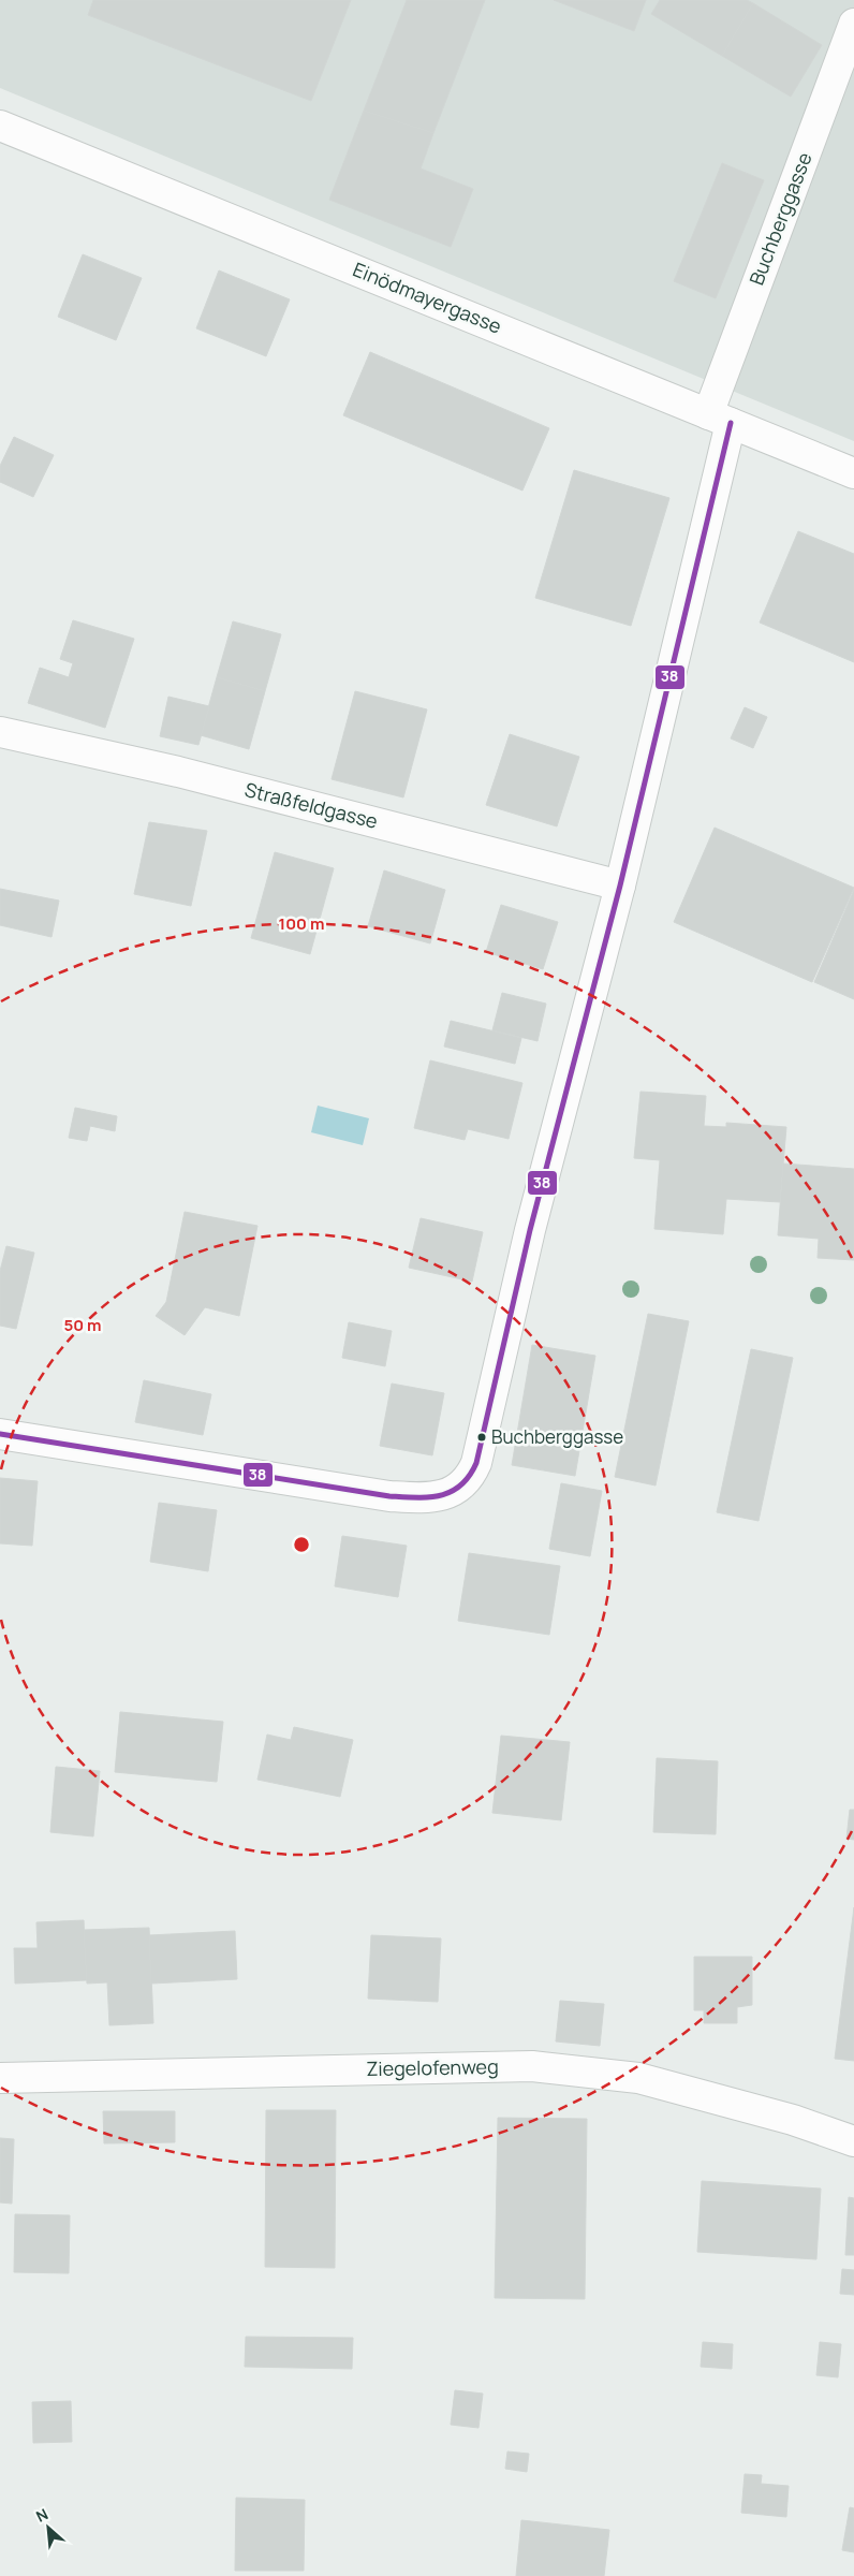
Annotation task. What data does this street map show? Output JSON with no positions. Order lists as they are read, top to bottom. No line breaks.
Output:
{"streets":{"street":["Buchberggasse","Einödmayergasse","Straßfeldgasse","Ziegelofenweg"]},"crossings":[["Buchberggasse","Einödmayergasse"],["Buchberggasse","Straßfeldgasse"]],"places":["Buchberggasse"],"lines":["transit line 38"],"north":"top left","rings":["100 m","50 m"]}
